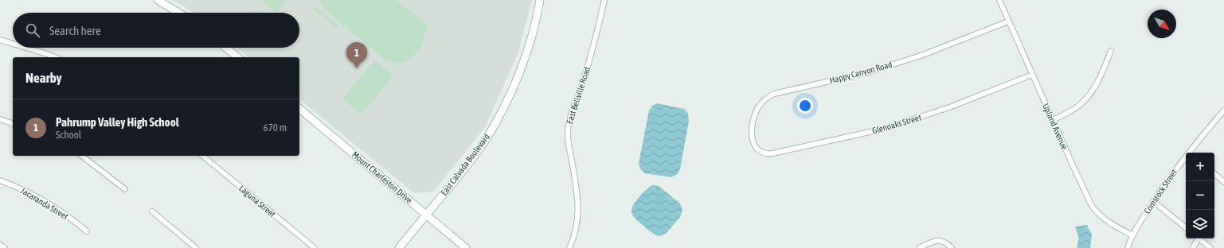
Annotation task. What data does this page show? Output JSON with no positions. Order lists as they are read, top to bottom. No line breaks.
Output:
{"streets":{"main road":["East Calvada Boulevard","Mount Charleston Drive"],"street":["Happy Canyon Road","East Bellville Road","Glenoaks Street","Upland Avenue","Comstock Street","Laguna Street","Jacaranda Street"]},"crossings":[["Happy Canyon Road","Glenoaks Street"],["Happy Canyon Road","Upland Avenue"],["Glenoaks Street","Upland Avenue"],["Upland Avenue","Comstock Street"],["East Calvada Boulevard","Mount Charleston Drive"]],"north":"bottom right","page":{"search":"Search here","pins":"1","heading":"Nearby","list":[{"mark":"1","name":"Pahrump Valley High School","note":"School","value":"670 m"}],"map_buttons":["+","−"]}}
